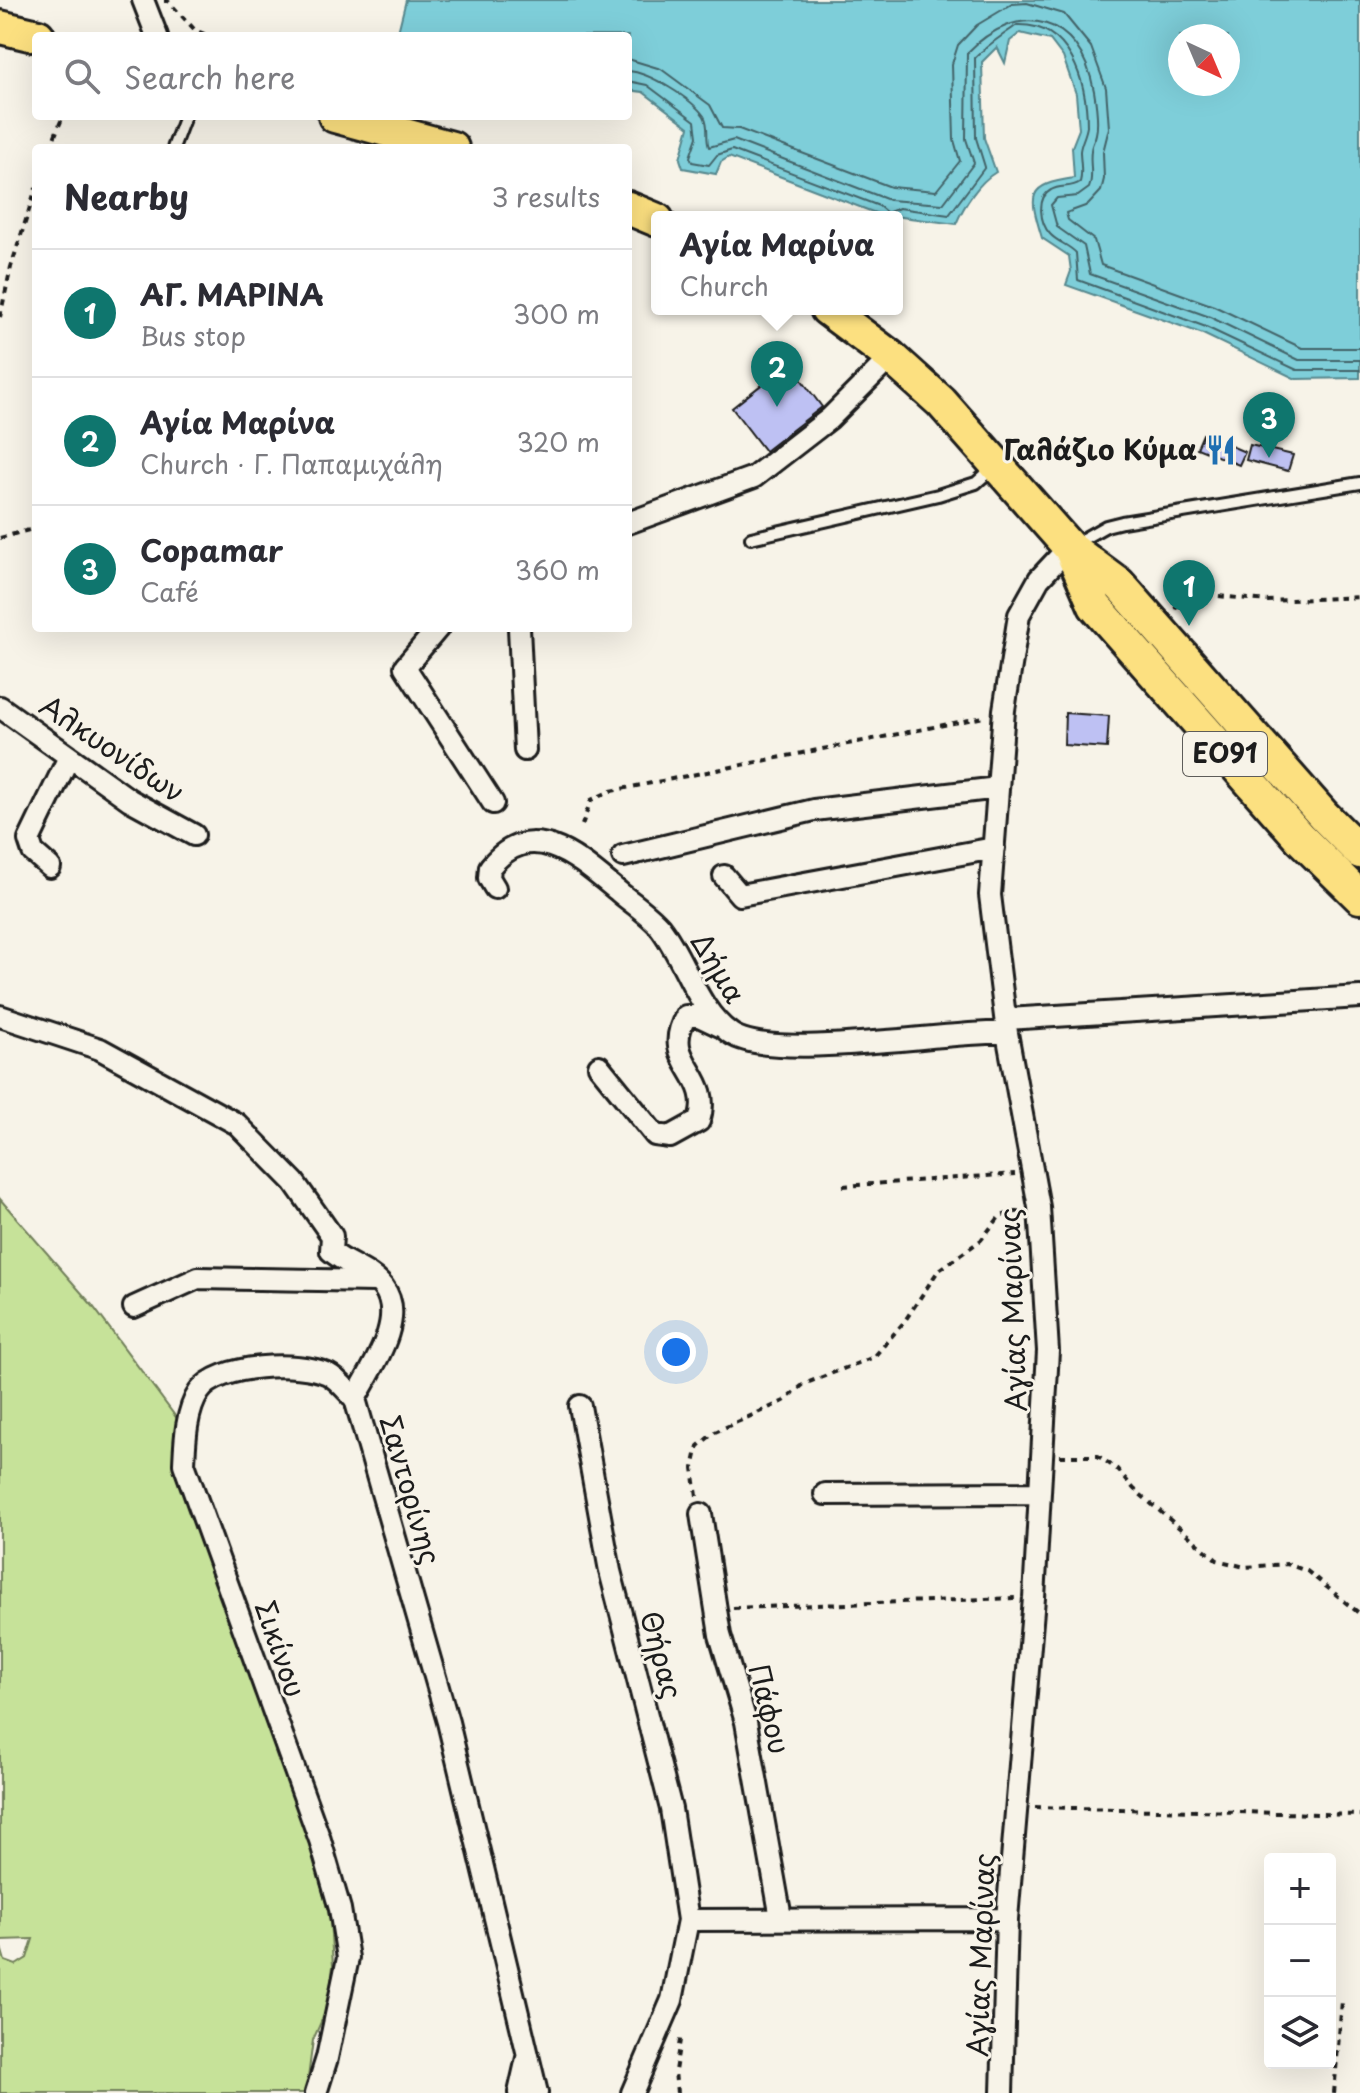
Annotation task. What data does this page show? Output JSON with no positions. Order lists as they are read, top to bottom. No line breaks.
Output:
{"streets":{"main road":["ΕΟ91"],"street":["Αλκυονίδων","Δήμα","Αγίας Μαρίνας","Σαντορίνης","Σικίνου","Θήρας","Πάφου"]},"crossings":[["ΕΟ91","Αγίας Μαρίνας"],["Δήμα","Αγίας Μαρίνας"],["Σαντορίνης","Σικίνου"]],"places":{"restaurant":["Γαλάζιο Κύμα"]},"north":"bottom right","page":{"search":"Search here","heading":["Nearby","3 results"],"popup":["Αγία Μαρίνα","Church"],"list":[{"mark":"1","name":"ΑΓ. ΜΑΡΙΝΑ","note":"Bus stop","value":"300 m"},{"mark":"2","name":"Αγία Μαρίνα","note":"Church · Γ. Παπαμιχάλη","value":"320 m"},{"mark":"3","name":"Copamar","note":"Café","value":"360 m"}],"pins":["2","3","1"],"map_buttons":["+","−"]}}
